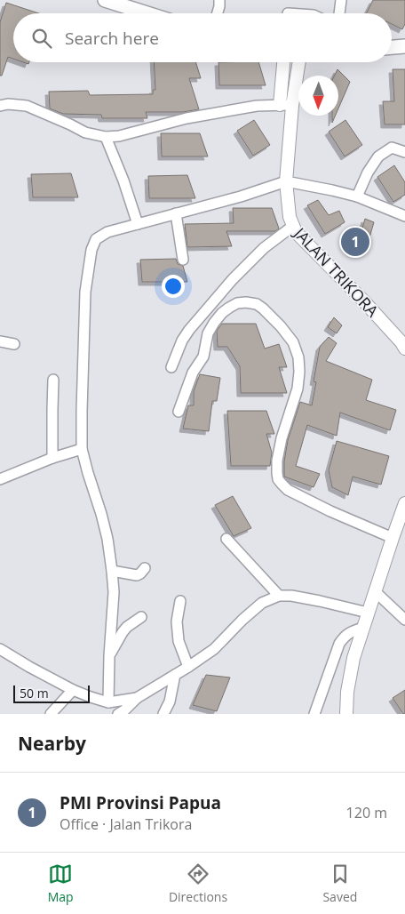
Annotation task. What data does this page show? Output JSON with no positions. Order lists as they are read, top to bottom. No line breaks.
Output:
{"streets":{"street":["JALAN TRIKORA"]},"scale_bar":"50 m","north":"bottom","page":{"search":"Search here","pins":"1","scale":"50 m","heading":"Nearby","list":[{"mark":"1","name":"PMI Provinsi Papua","note":"Office · Jalan Trikora","value":"120 m"}],"nav":["Map","Directions","Saved"]}}
